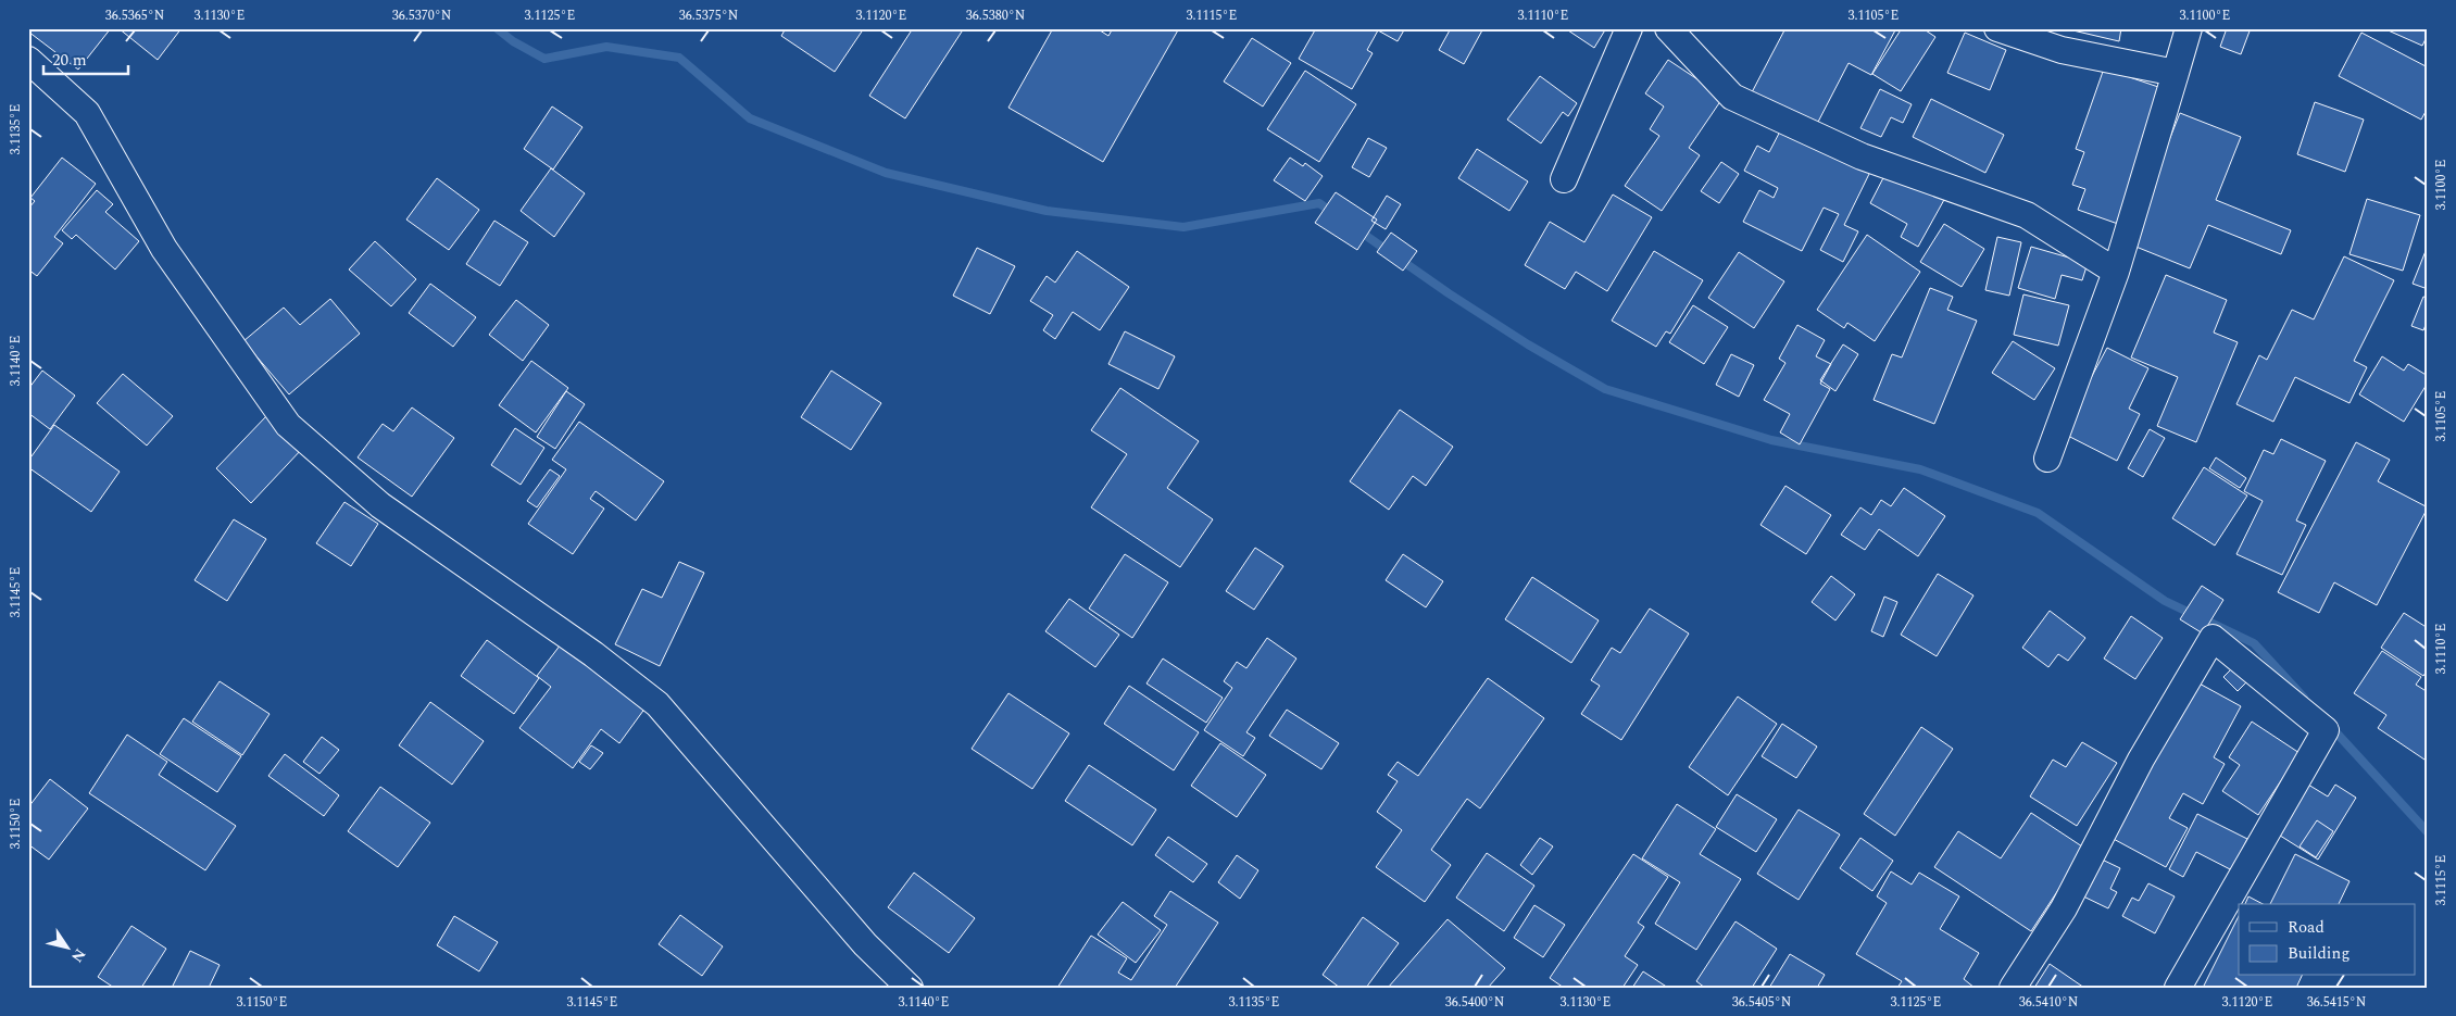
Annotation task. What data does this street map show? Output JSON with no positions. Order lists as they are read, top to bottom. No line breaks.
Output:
{"legend":["Road","Building"],"scale_bar":"20 m","north":"bottom right","coordinates":["36.5365°N","3.1130°E","36.5370°N","3.1125°E","36.5375°N","3.1120°E","36.5380°N","3.1115°E","3.1110°E","3.1105°E","3.1100°E","3.1135°E","3.1140°E","3.1145°E","3.1150°E","36.5400°N","36.5405°N","36.5410°N","36.5415°N"]}
